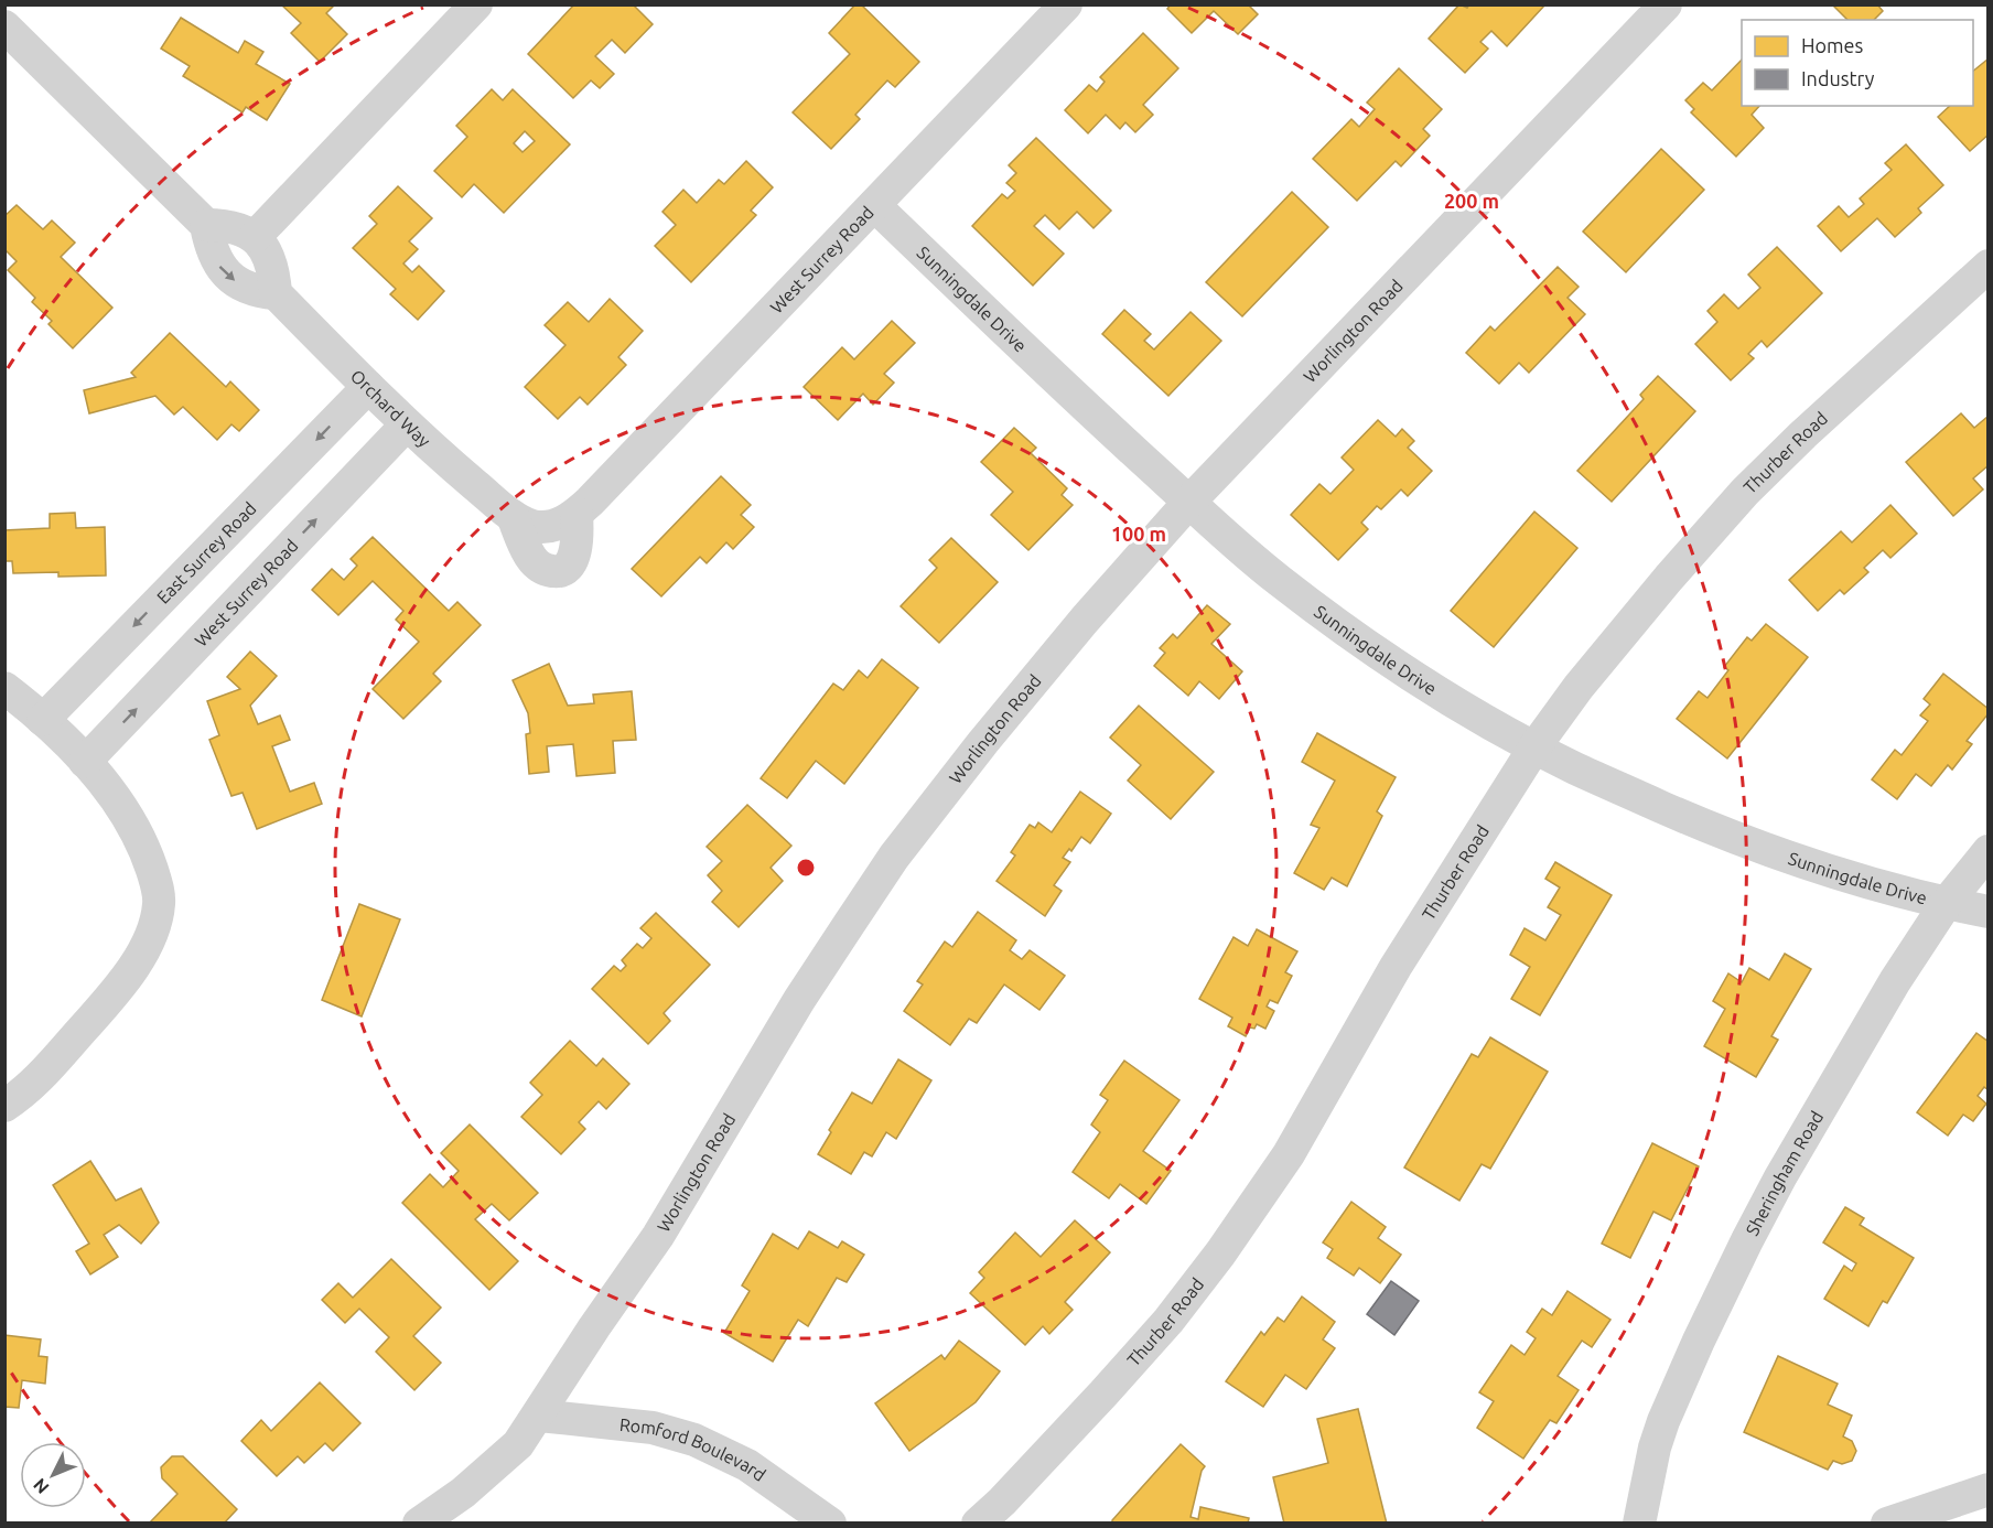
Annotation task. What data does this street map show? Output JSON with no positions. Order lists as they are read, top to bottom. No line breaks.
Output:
{"streets":{"street":["West Surrey Road","Sunningdale Drive","Worlington Road","Orchard Way","Thurber Road","East Surrey Road","Sheringham Road","Romford Boulevard"]},"crossings":[["West Surrey Road","Sunningdale Drive"],["West Surrey Road","Orchard Way"],["West Surrey Road","East Surrey Road"],["Sunningdale Drive","Worlington Road"],["Sunningdale Drive","Thurber Road"],["Sunningdale Drive","Sheringham Road"],["Worlington Road","Romford Boulevard"],["Orchard Way","East Surrey Road"]],"one_way":["West Surrey Road","East Surrey Road"],"legend":["Homes","Industry"],"north":"bottom left","rings":["200 m","100 m"]}
